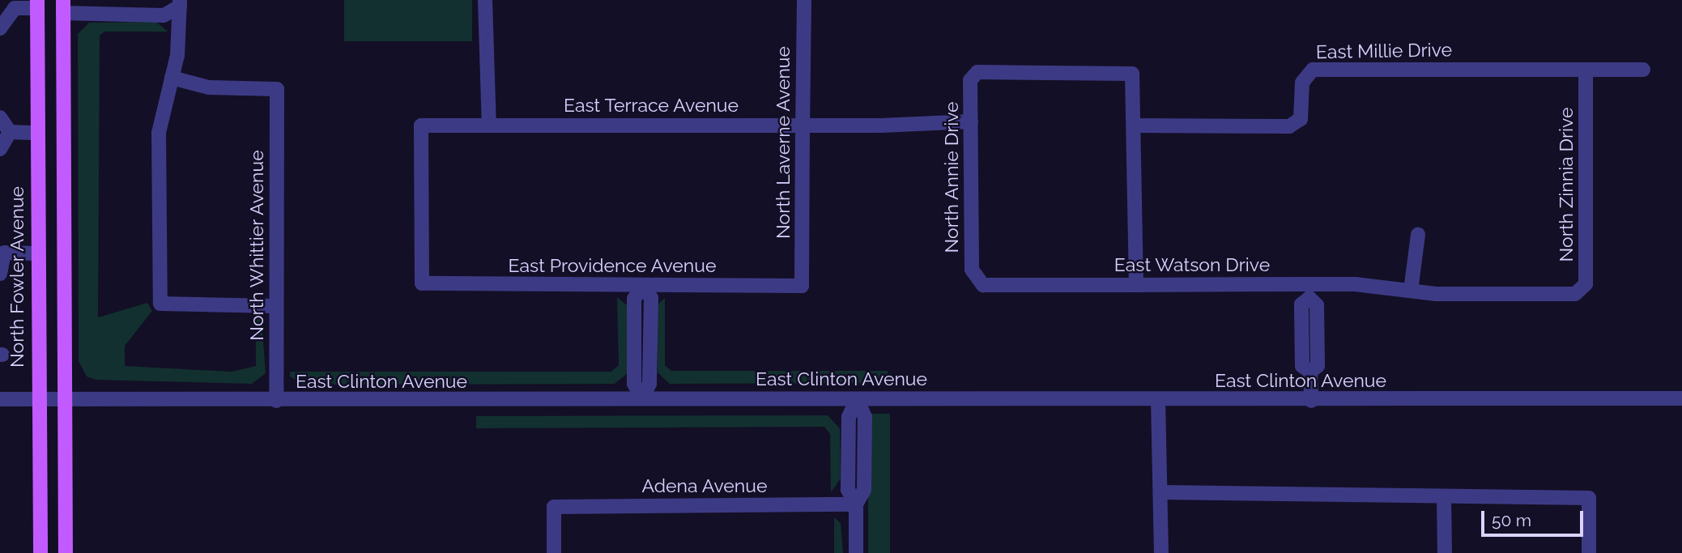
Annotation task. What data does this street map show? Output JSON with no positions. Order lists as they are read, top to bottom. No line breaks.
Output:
{"streets":{"main road":["North Fowler Avenue"],"street":["East Millie Drive","East Terrace Avenue","North Laverne Avenue","North Annie Drive","North Zinnia Drive","North Whittier Avenue","East Watson Drive","East Providence Avenue","East Clinton Avenue","Adena Avenue"]},"crossings":[["East Millie Drive","North Annie Drive"],["East Millie Drive","North Zinnia Drive"],["East Terrace Avenue","North Laverne Avenue"],["East Terrace Avenue","North Annie Drive"],["East Terrace Avenue","East Providence Avenue"],["North Laverne Avenue","East Providence Avenue"],["North Annie Drive","East Watson Drive"],["North Zinnia Drive","East Watson Drive"],["North Whittier Avenue","East Clinton Avenue"],["North Fowler Avenue","East Clinton Avenue"]],"scale_bar":"50 m"}
